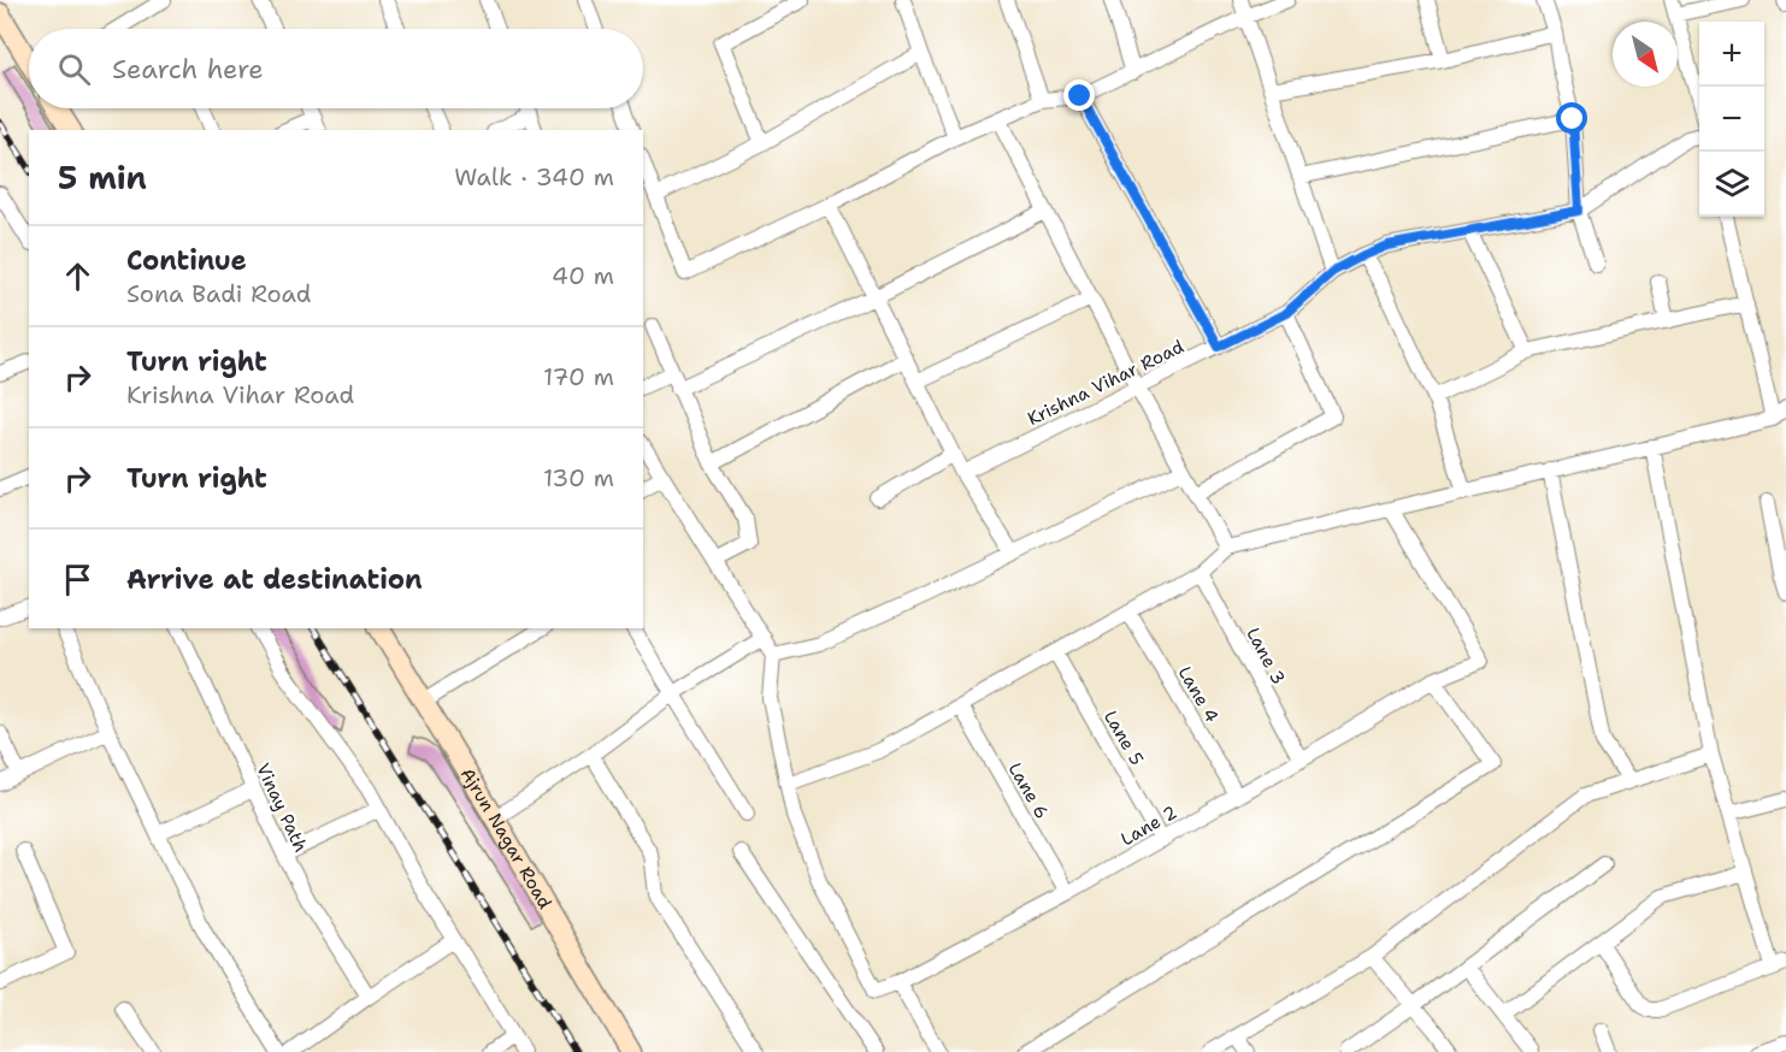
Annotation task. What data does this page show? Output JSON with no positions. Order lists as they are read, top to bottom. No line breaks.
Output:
{"streets":{"street":["Krishna Vihar Road","Lane 3","Lane 4","Lane 5","Lane 6","Vinay Path","Lane 2","Ajrun Nagar Road"]},"crossings":[["Lane 3","Lane 2"],["Lane 4","Lane 2"],["Lane 5","Lane 2"],["Lane 6","Lane 2"]],"north":"bottom right","page":{"map_buttons":["+","−"],"search":"Search here","heading":["5 min","Walk · 340 m"],"list":[["Continue","Sona Badi Road","40 m"],["Turn right","Krishna Vihar Road","170 m"],["Turn right","130 m"],"Arrive at destination"]}}
